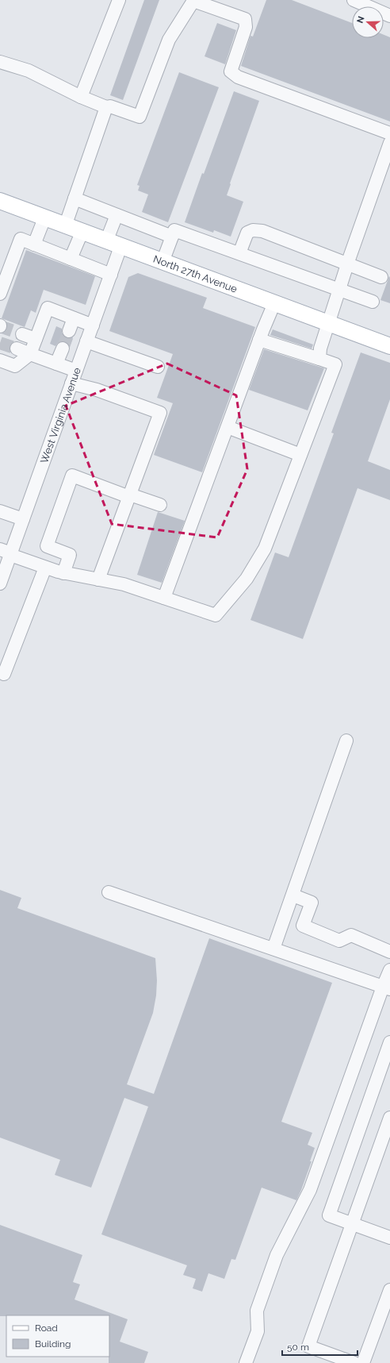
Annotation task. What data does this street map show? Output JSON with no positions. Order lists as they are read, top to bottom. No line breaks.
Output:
{"streets":{"main road":["North 27th Avenue"],"street":["West Virginia Avenue"]},"crossings":[["North 27th Avenue","West Virginia Avenue"]],"legend":["Road","Building"],"scale_bar":"50 m","north":"left"}
